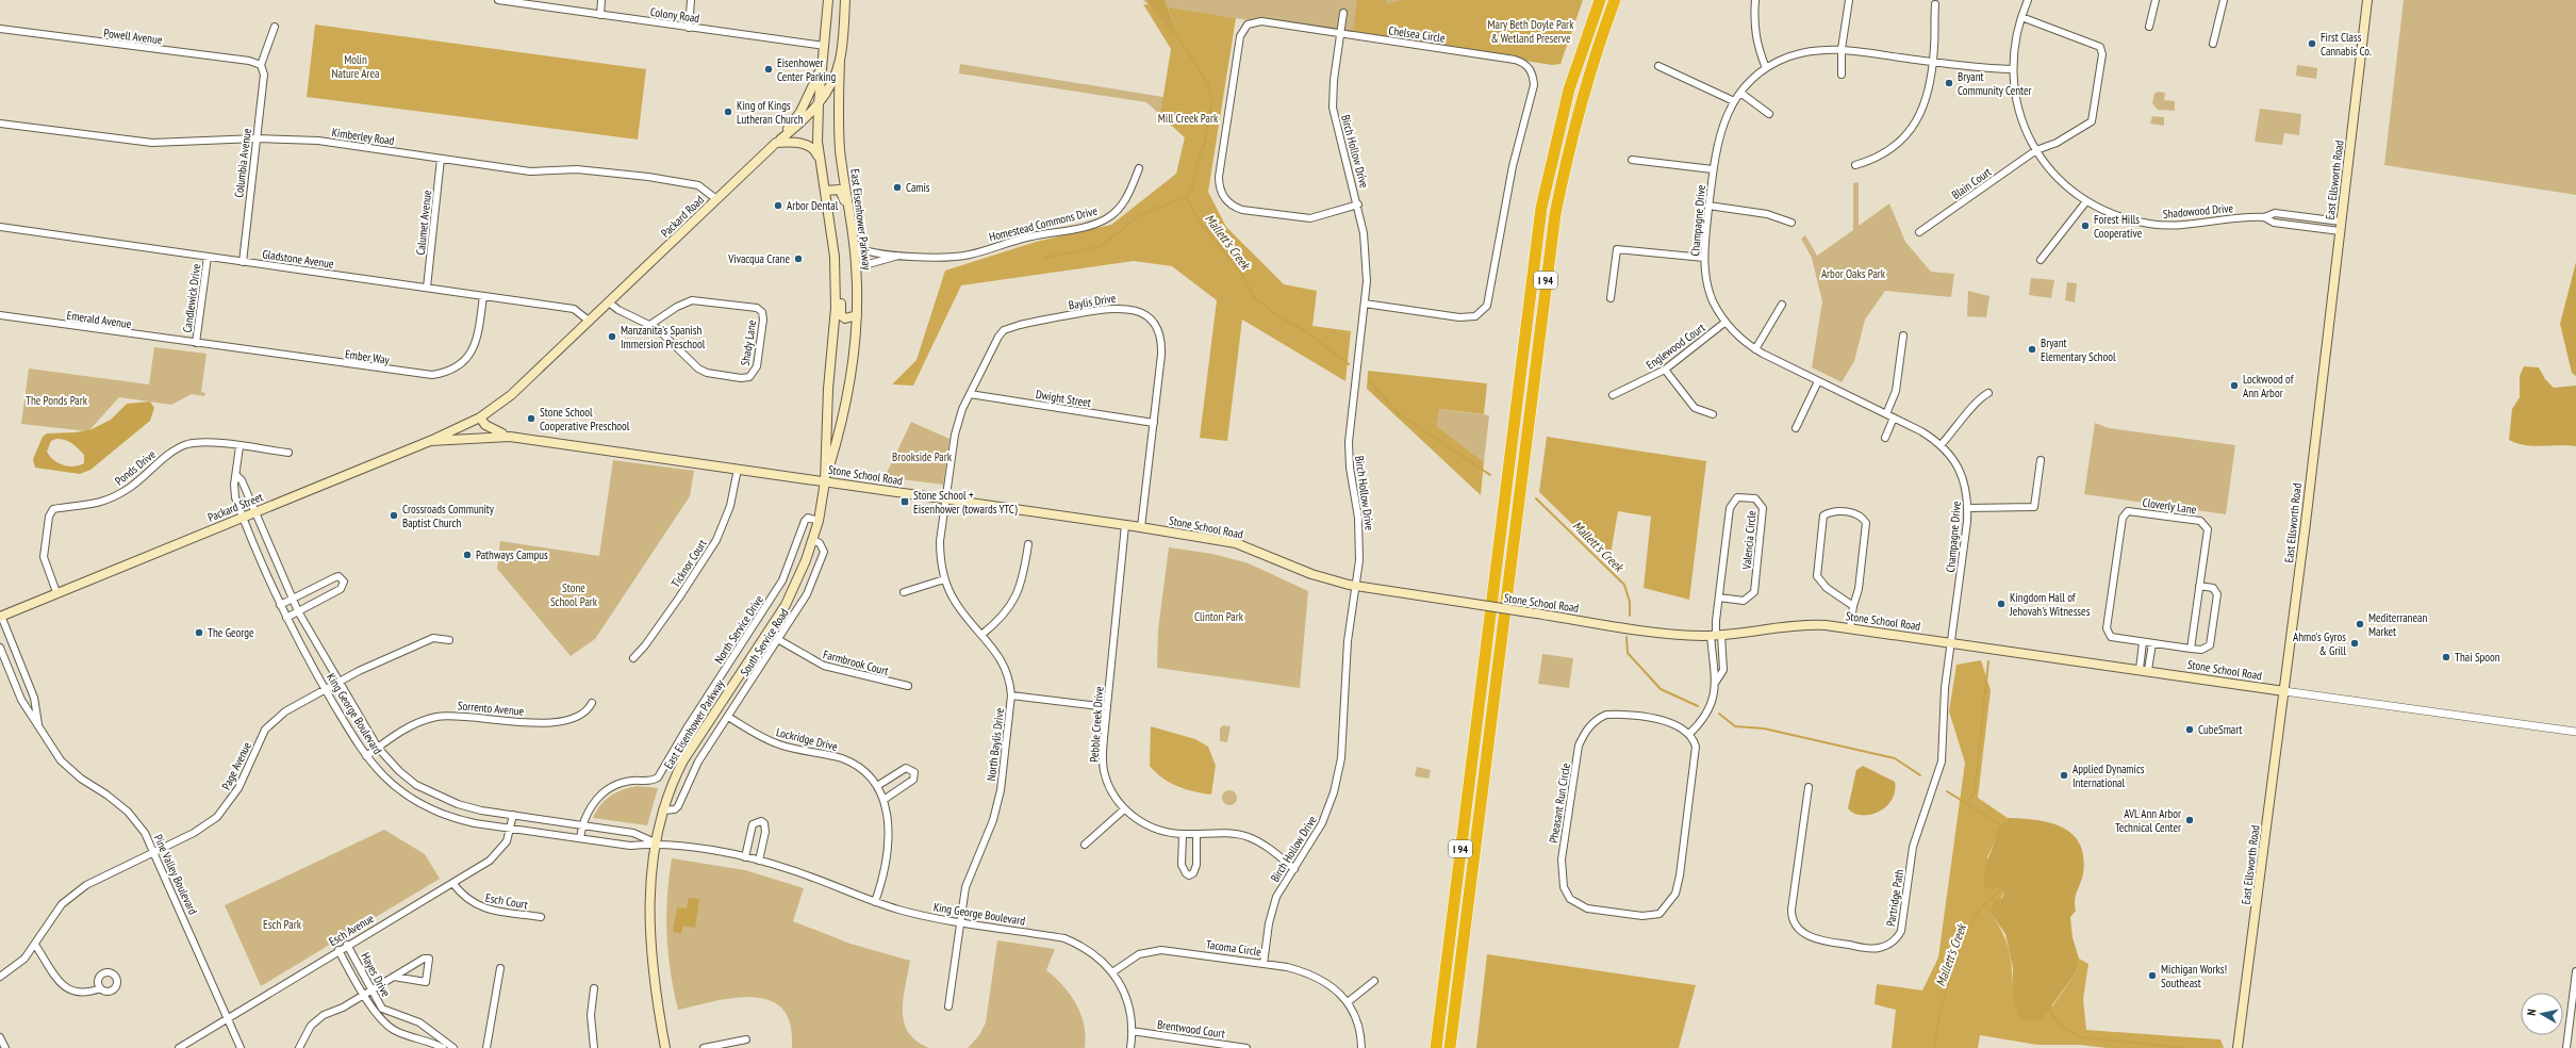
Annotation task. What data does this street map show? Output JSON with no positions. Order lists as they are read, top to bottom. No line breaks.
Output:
{"streets":{"highway":["I 94"],"main road":["East Ellsworth Road","Packard Road","East Eisenhower Parkway","Stone School Road","Packard Street"],"street":["Colony Road","Chelsea Circle","Powell Avenue","Kimberley Road","Birch Hollow Drive","Columbia Avenue","Blain Court","Shadowood Drive","Champagne Drive","Calumet Avenue","Homestead Commons Drive","Gladstone Avenue","Candlewick Drive","Baylis Drive","Emerald Avenue","Shady Lane","Englewood Court","Ember Way","Dwight Street","Ponds Drive","Cloverly Lane","Valencia Circle","Ticknor Court","North Service Drive","South Service Road","Farmbrook Court","Sorrento Avenue","King George Boulevard","Pebble Creek Drive","Lockridge Drive","North Baylis Drive","Page Avenue","Pheasant Run Circle","Pine Valley Boulevard","Partridge Path","Esch Court","Esch Avenue","Tacoma Circle","Hayes Drive","Brentwood Court"]},"crossings":[["Chelsea Circle","Birch Hollow Drive"],["Powell Avenue","Columbia Avenue"],["Kimberley Road","Columbia Avenue"],["Kimberley Road","Packard Road"],["Kimberley Road","Calumet Avenue"],["Birch Hollow Drive","Stone School Road"],["Birch Hollow Drive","Pebble Creek Drive"],["Birch Hollow Drive","Tacoma Circle"],["Columbia Avenue","Gladstone Avenue"],["East Ellsworth Road","Shadowood Drive"],["East Ellsworth Road","Stone School Road"],["Blain Court","Shadowood Drive"],["Shadowood Drive","Champagne Drive"],["Packard Road","East Eisenhower Parkway"],["Packard Road","Gladstone Avenue"],["Packard Road","Shady Lane"],["Packard Road","Packard Street"],["East Eisenhower Parkway","Homestead Commons Drive"],["East Eisenhower Parkway","Stone School Road"],["East Eisenhower Parkway","North Service Drive"],["East Eisenhower Parkway","South Service Road"],["East Eisenhower Parkway","King George Boulevard"],["Champagne Drive","Englewood Court"],["Champagne Drive","Stone School Road"],["Champagne Drive","Partridge Path"],["Calumet Avenue","Gladstone Avenue"],["Gladstone Avenue","Candlewick Drive"],["Gladstone Avenue","Ember Way"],["Candlewick Drive","Emerald Avenue"],["Candlewick Drive","Ember Way"],["Baylis Drive","Dwight Street"],["Baylis Drive","Stone School Road"],["Baylis Drive","North Baylis Drive"],["Emerald Avenue","Ember Way"],["Ponds Drive","Packard Street"],["Stone School Road","Valencia Circle"],["Stone School Road","Ticknor Court"],["Stone School Road","Pebble Creek Drive"],["Stone School Road","North Baylis Drive"],["Stone School Road","Partridge Path"],["Packard Street","King George Boulevard"],["Packard Street","Pine Valley Boulevard"],["North Service Drive","King George Boulevard"],["South Service Road","Farmbrook Court"],["South Service Road","Lockridge Drive"],["Sorrento Avenue","King George Boulevard"],["King George Boulevard","Lockridge Drive"],["King George Boulevard","North Baylis Drive"],["King George Boulevard","Page Avenue"],["King George Boulevard","Esch Avenue"],["King George Boulevard","Tacoma Circle"],["King George Boulevard","Brentwood Court"],["Page Avenue","Pine Valley Boulevard"],["Pine Valley Boulevard","Esch Avenue"],["Esch Court","Esch Avenue"],["Esch Avenue","Hayes Drive"]],"water":["Mallett's Creek"],"parks":["Mary Beth Doyle Park & Wetland Preserve","Molin Nature Area","Mill Creek Park","Arbor Oaks Park","The Ponds Park","Brookside Park","Stone School Park","Clinton Park","Esch Park"],"places":{"other":["First Class Cannabis Co.","Eisenhower Center Parking","Bryant Community Center","King of Kings Lutheran Church","Camis","Arbor Dental","Forest Hills Cooperative","Vivacqua Crane","Manzanita's Spanish Immersion Preschool","Bryant Elementary School","Lockwood of Ann Arbor","Stone School Cooperative Preschool","Crossroads Community Baptist Church","Pathways Campus","Kingdom Hall of Jehovah's Witnesses","Mediterranean Market","The George","Ahmo's Gyros & Grill","Thai Spoon","CubeSmart","Applied Dynamics International","AVL Ann Arbor Technical Center","Michigan Works! Southeast"],"transit":["Stone School + Eisenhower (towards YTC)"]},"north":"left"}
